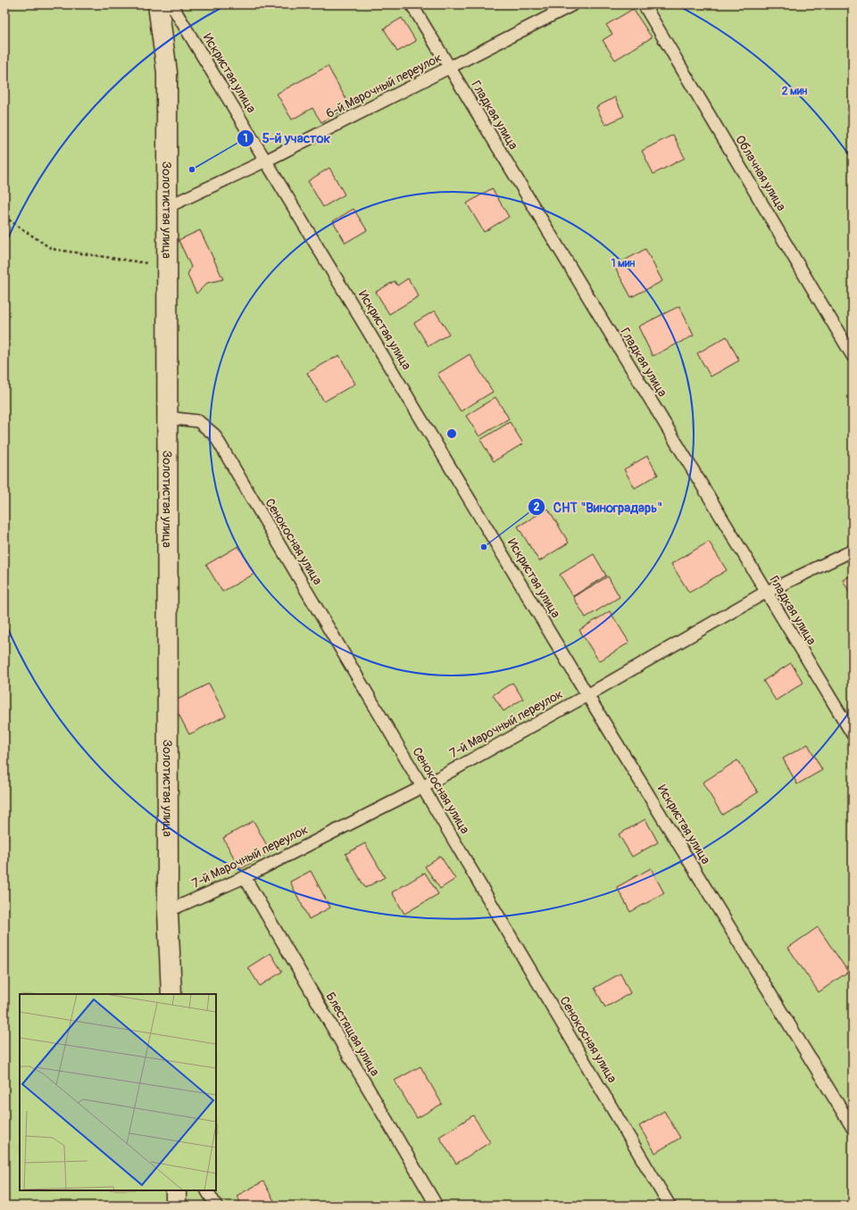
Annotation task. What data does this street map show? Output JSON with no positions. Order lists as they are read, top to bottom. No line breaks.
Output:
{"streets":{"street":["Золотистая улица"],"lane":["Искристая улица","6-й Марочный переулок","Гладкая улица","Облачная улица","Сенокосная улица","7-й Марочный переулок","Блестящая улица"]},"crossings":[["Искристая улица","6-й Марочный переулок"],["Искристая улица","7-й Марочный переулок"],["6-й Марочный переулок","Гладкая улица"],["6-й Марочный переулок","Золотистая улица"],["Гладкая улица","7-й Марочный переулок"],["Золотистая улица","Сенокосная улица"],["Золотистая улица","7-й Марочный переулок"],["Сенокосная улица","7-й Марочный переулок"],["7-й Марочный переулок","Блестящая улица"]],"places":["5-й участок","СНТ \"Виноградарь\""],"rings":["2 мин","1 мин"]}
